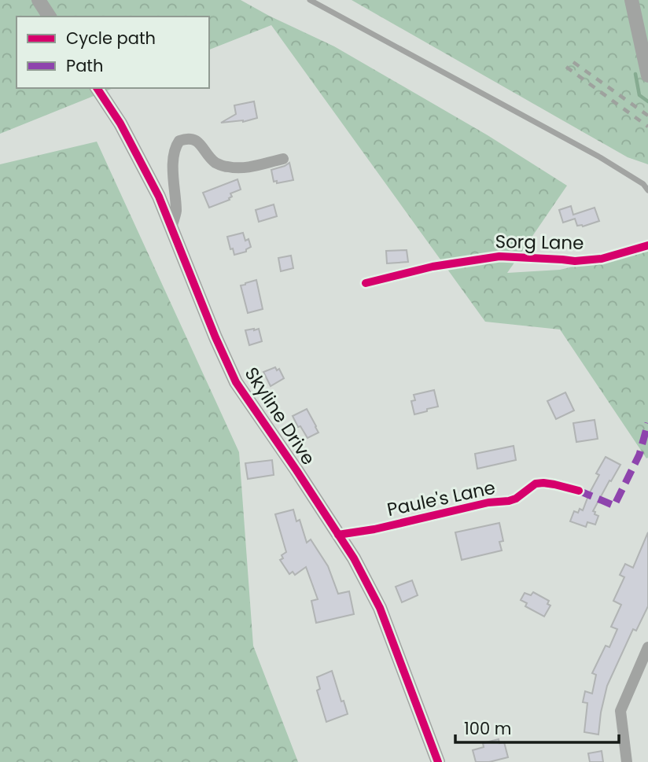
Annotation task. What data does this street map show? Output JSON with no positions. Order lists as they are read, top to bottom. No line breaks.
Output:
{"streets":{"street":["Sorg Lane","Skyline Drive","Paule's Lane"]},"crossings":[["Skyline Drive","Paule's Lane"]],"legend":["Cycle path","Path"],"scale_bar":"100 m"}
